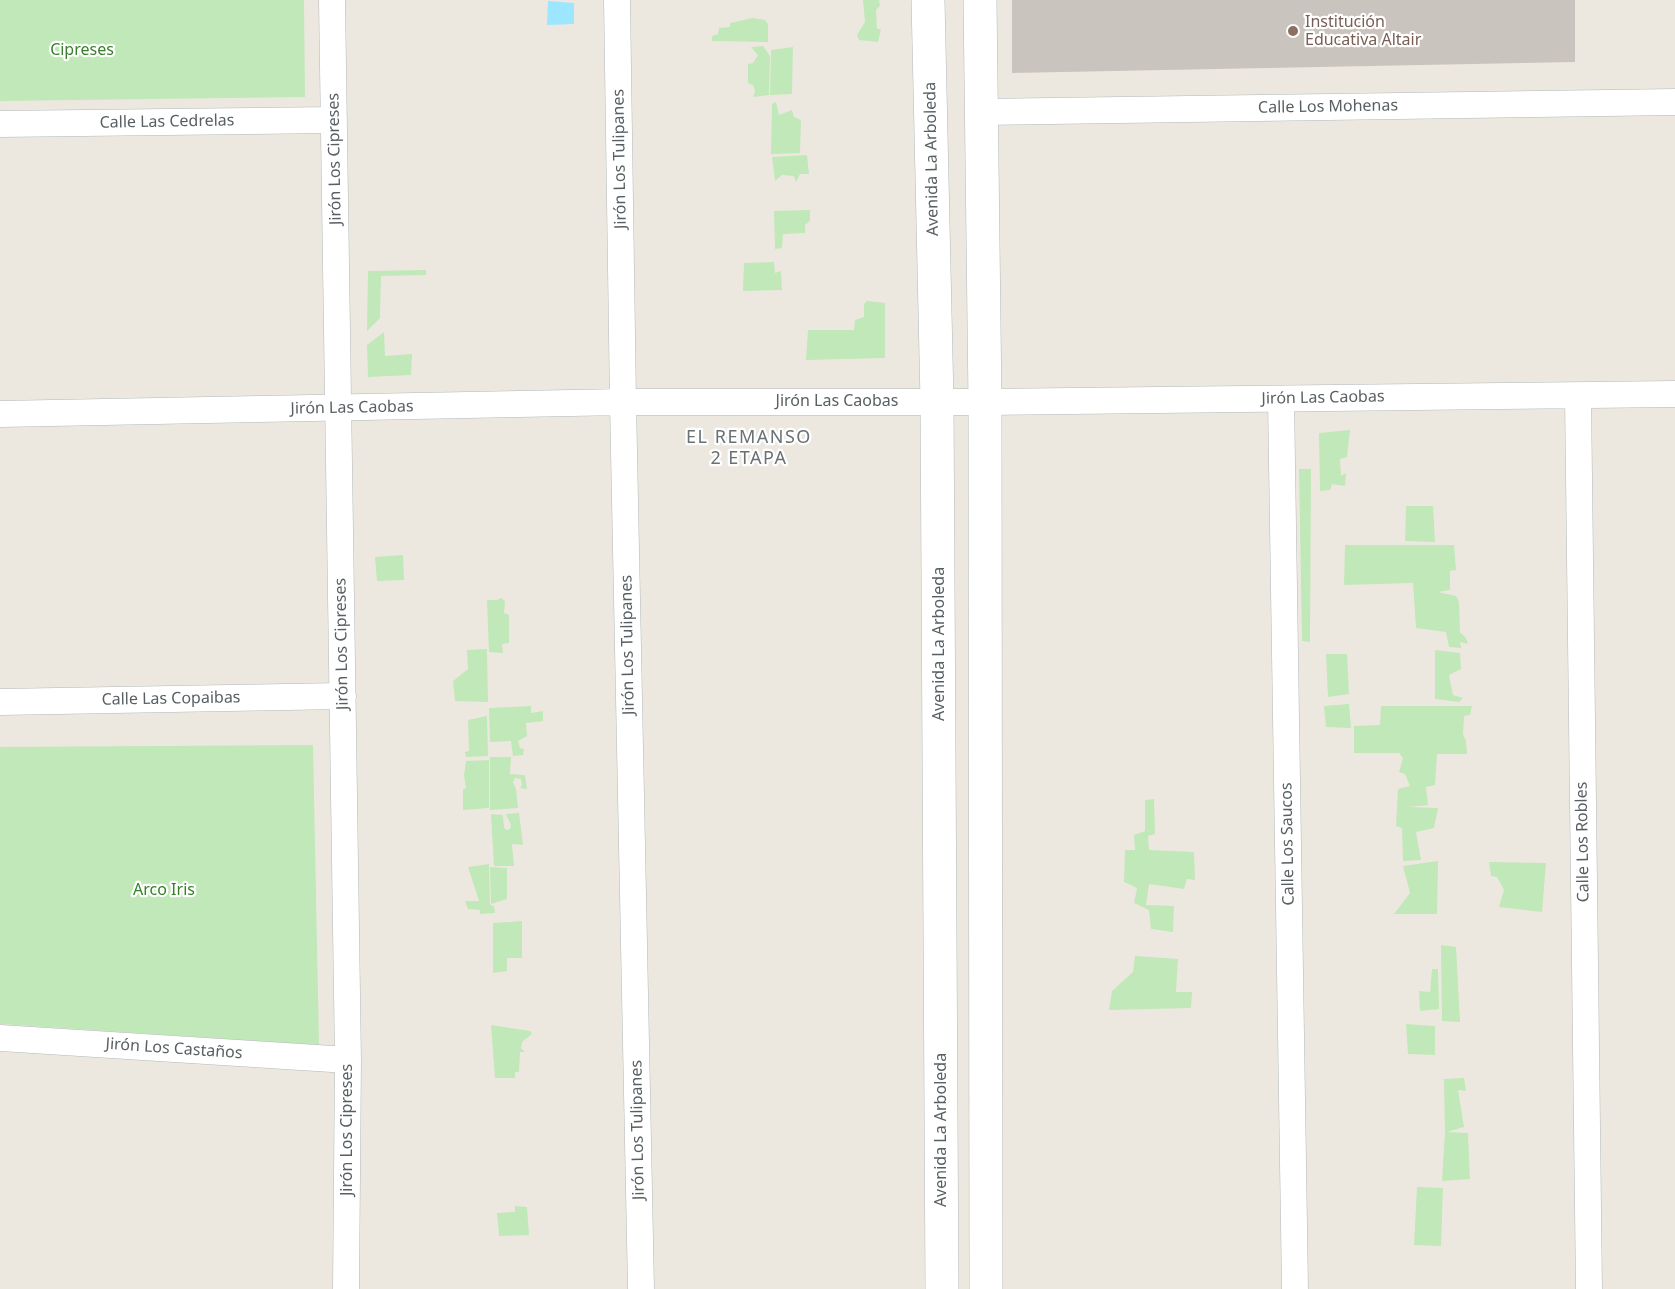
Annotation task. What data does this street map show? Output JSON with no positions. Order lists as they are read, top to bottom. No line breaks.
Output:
{"streets":{"street":["Calle Los Mohenas","Calle Las Cedrelas","Jirón Los Cipreses","Jirón Los Tulipanes","Avenida La Arboleda","Jirón Las Caobas","Calle Las Copaibas","Calle Los Robles","Calle Los Saucos","Jirón Los Castaños"]},"crossings":[["Calle Las Cedrelas","Jirón Los Cipreses"],["Jirón Los Cipreses","Jirón Las Caobas"],["Jirón Los Cipreses","Calle Las Copaibas"],["Jirón Los Cipreses","Jirón Los Castaños"],["Jirón Los Tulipanes","Jirón Las Caobas"],["Avenida La Arboleda","Jirón Las Caobas"],["Jirón Las Caobas","Calle Los Robles"],["Jirón Las Caobas","Calle Los Saucos"]],"districts":["EL REMANSO 2 ETAPA"],"parks":["Cipreses","Arco Iris"],"places":["Institución Educativa Altair"]}
